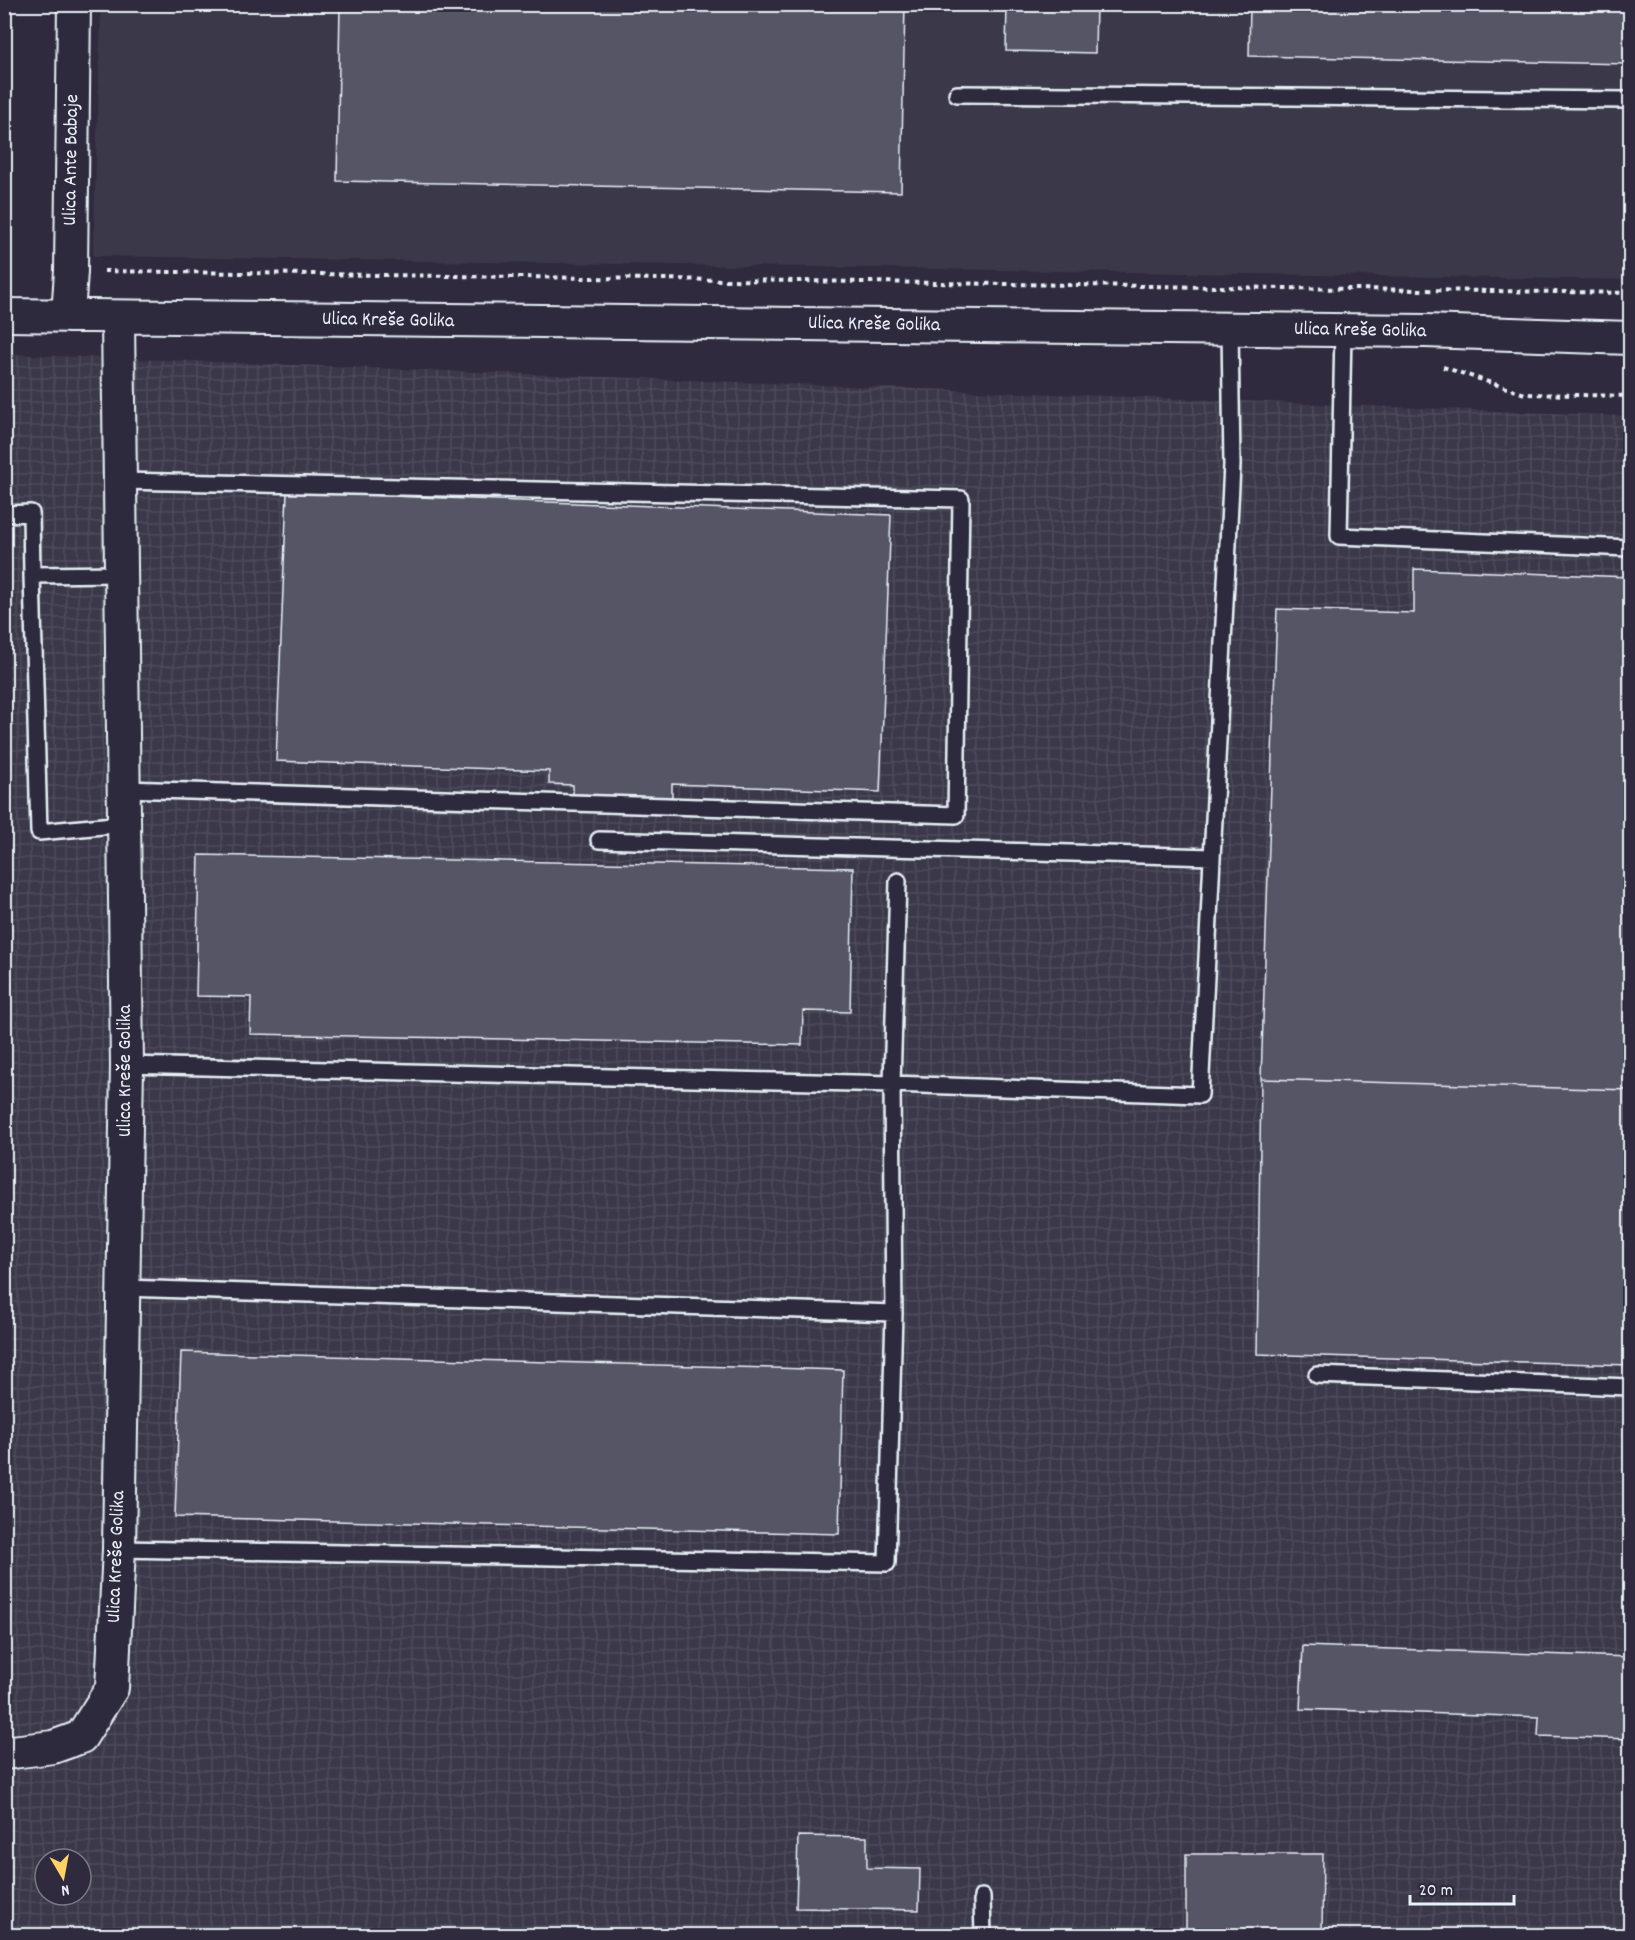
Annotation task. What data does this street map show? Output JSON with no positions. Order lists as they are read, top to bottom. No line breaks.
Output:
{"streets":{"street":["Ulica Ante Babaje","Ulica Kreše Golika"]},"crossings":[["Ulica Ante Babaje","Ulica Kreše Golika"]],"scale_bar":"20 m","north":"bottom"}
